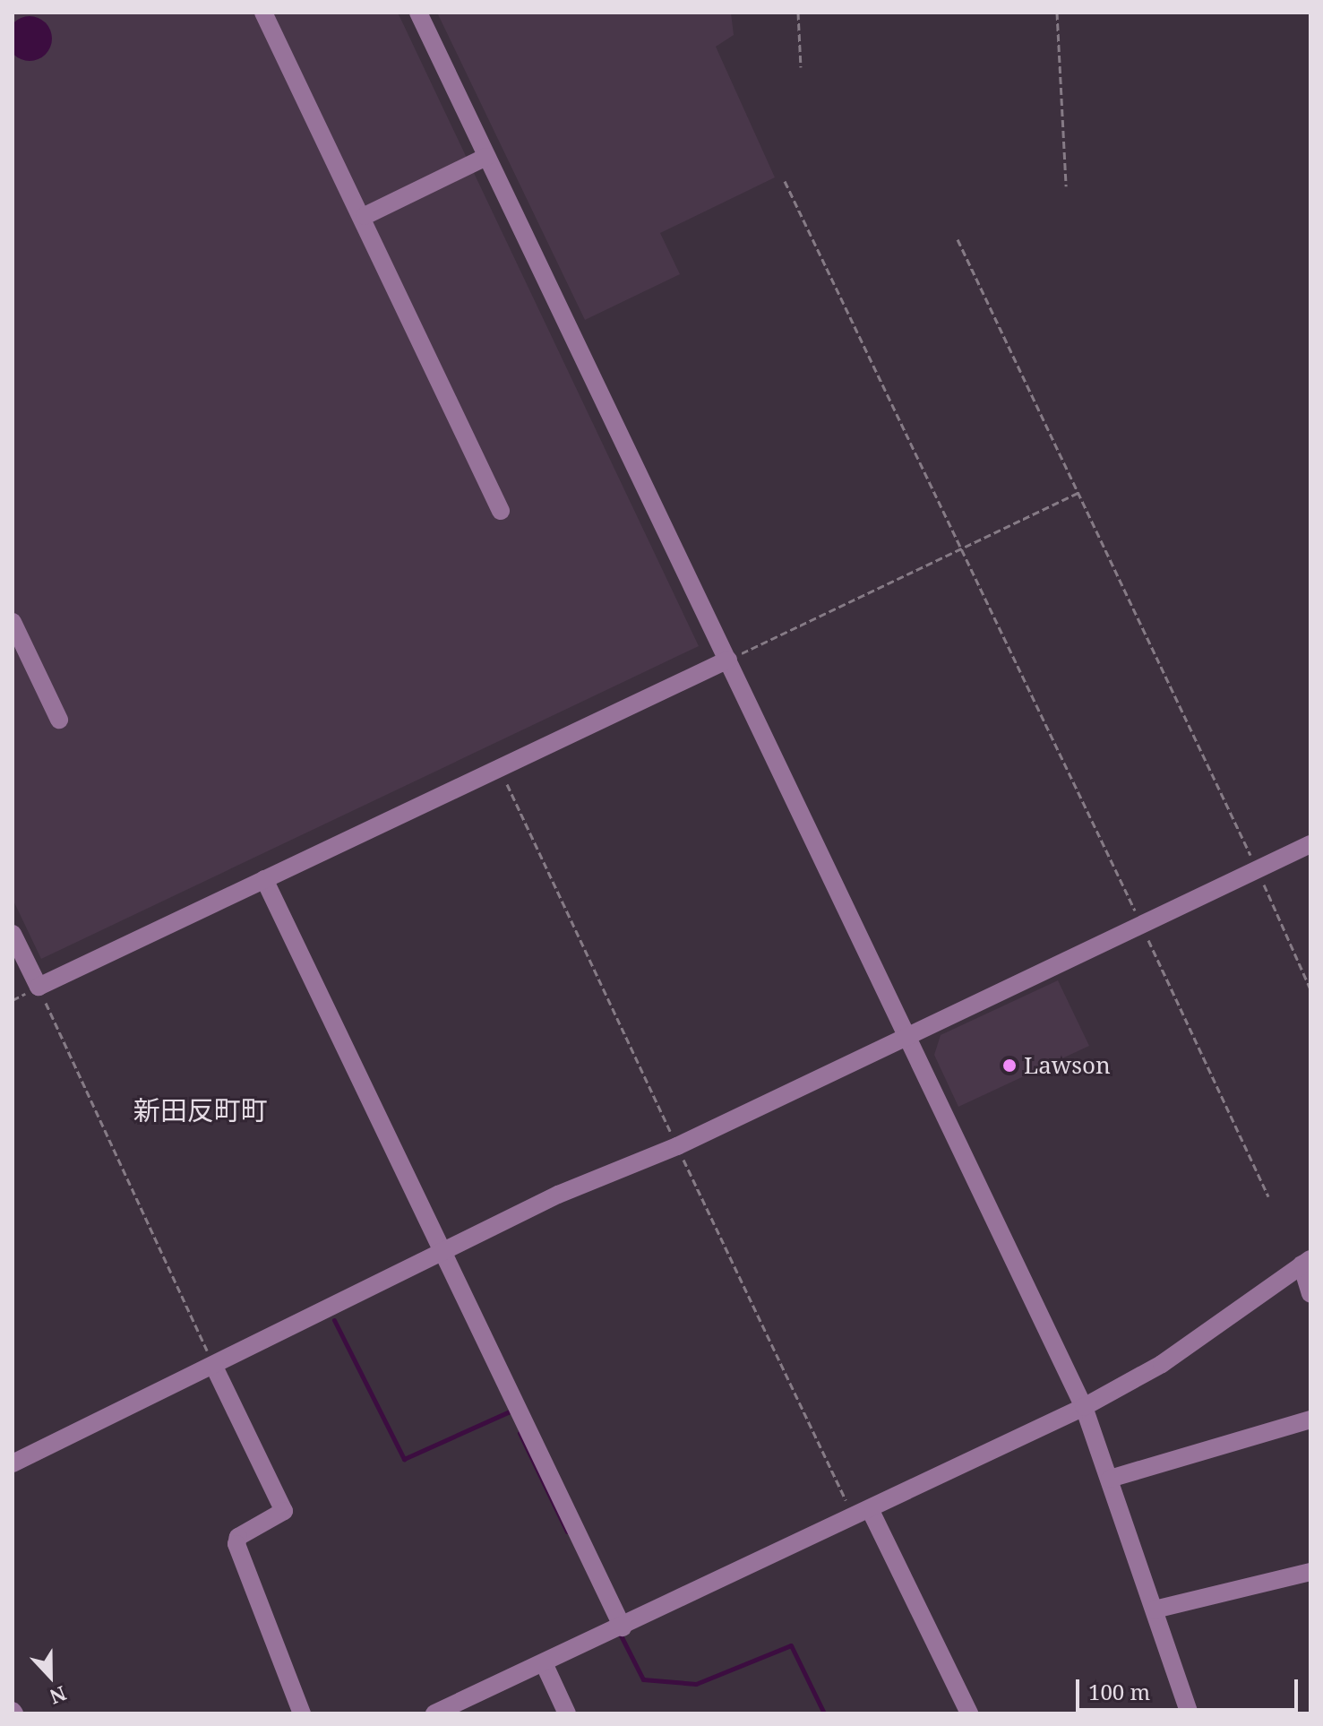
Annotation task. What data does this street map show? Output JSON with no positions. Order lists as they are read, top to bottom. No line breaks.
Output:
{"districts":["新田反町町"],"places":["Lawson"],"scale_bar":"100 m","north":"bottom"}
